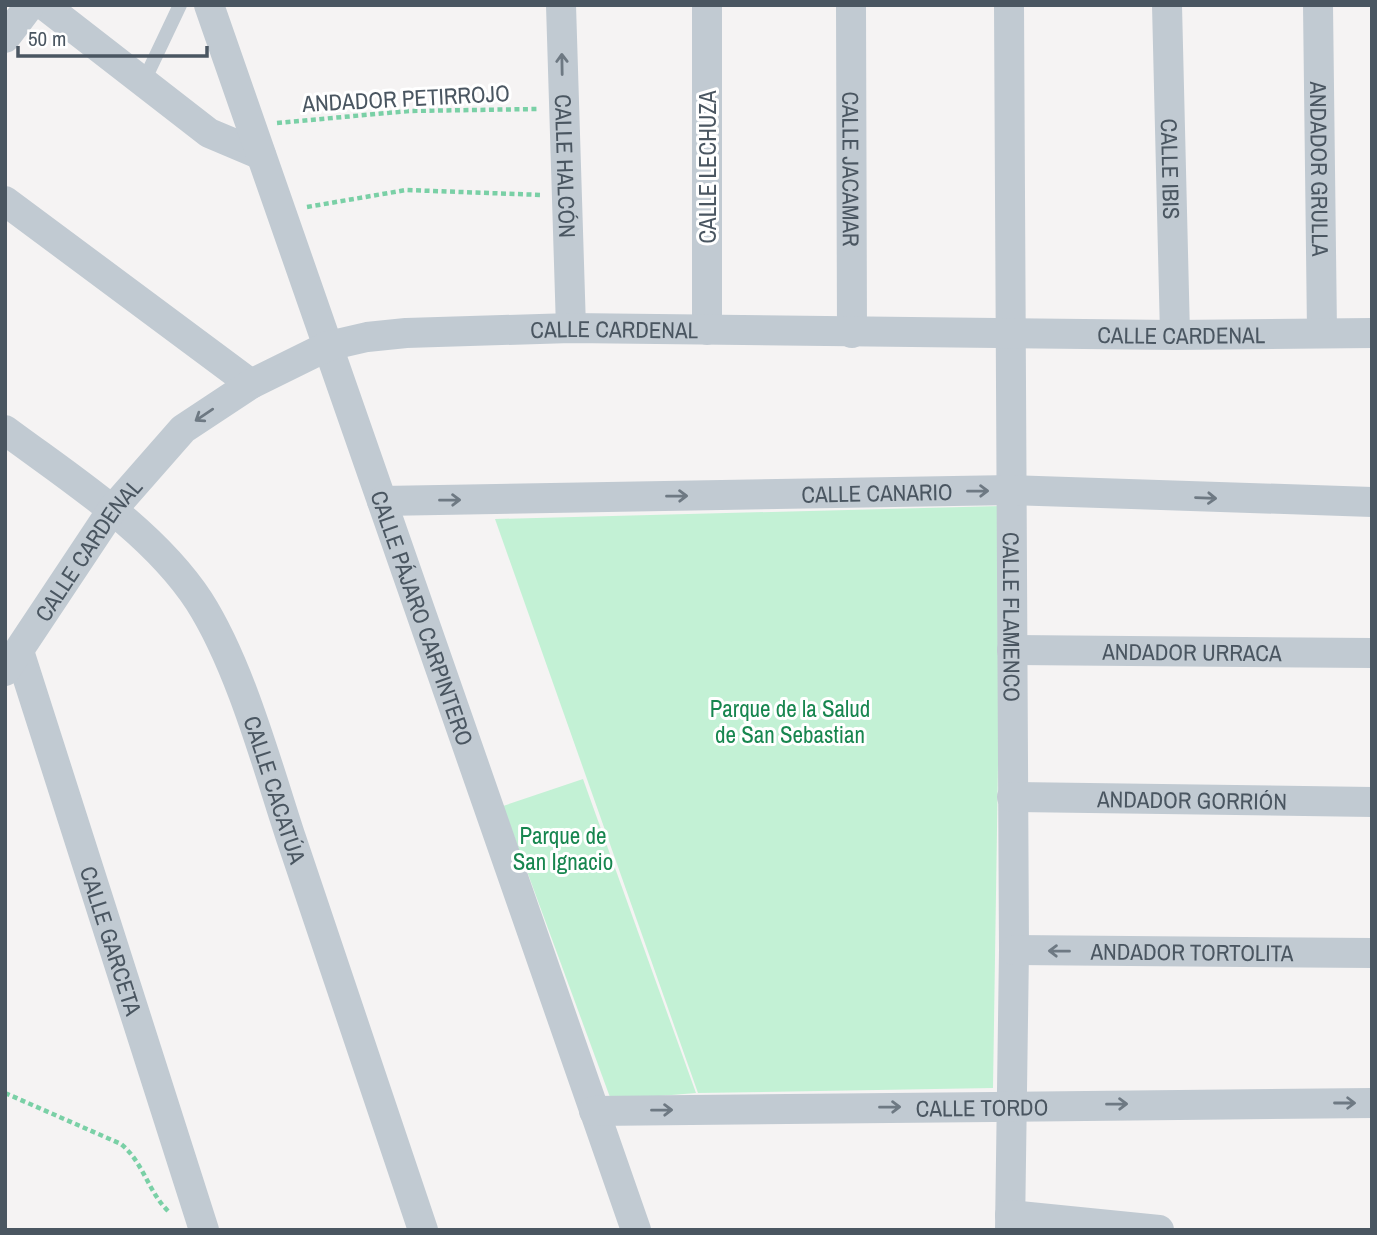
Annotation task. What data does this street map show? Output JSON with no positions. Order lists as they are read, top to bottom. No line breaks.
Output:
{"streets":{"street":["CALLE HALCÓN","CALLE LECHUZA","CALLE JACAMAR","ANDADOR GRULLA","CALLE IBIS","CALLE CARDENAL","CALLE CANARIO","CALLE PÁJARO CARPINTERO","CALLE FLAMENCO","ANDADOR URRACA","CALLE CACATÚA","ANDADOR GORRIÓN","CALLE GARCETA","ANDADOR TORTOLITA","CALLE TORDO"],"path":["ANDADOR PETIRROJO"]},"crossings":[["ANDADOR PETIRROJO","CALLE HALCÓN"],["ANDADOR PETIRROJO","CALLE PÁJARO CARPINTERO"],["CALLE HALCÓN","CALLE CARDENAL"],["CALLE LECHUZA","CALLE CARDENAL"],["CALLE JACAMAR","CALLE CARDENAL"],["ANDADOR GRULLA","CALLE CARDENAL"],["CALLE IBIS","CALLE CARDENAL"],["CALLE CARDENAL","CALLE PÁJARO CARPINTERO"],["CALLE CARDENAL","CALLE FLAMENCO"],["CALLE CARDENAL","CALLE CACATÚA"],["CALLE CARDENAL","CALLE GARCETA"],["CALLE CANARIO","CALLE PÁJARO CARPINTERO"],["CALLE CANARIO","CALLE FLAMENCO"],["CALLE PÁJARO CARPINTERO","CALLE TORDO"],["CALLE FLAMENCO","ANDADOR URRACA"],["CALLE FLAMENCO","ANDADOR GORRIÓN"],["CALLE FLAMENCO","ANDADOR TORTOLITA"],["CALLE FLAMENCO","CALLE TORDO"]],"one_way":["CALLE CANARIO","ANDADOR TORTOLITA","CALLE TORDO"],"parks":["Parque de la Salud de San Sebastian","Parque de San Ignacio"],"scale_bar":"50 m"}
